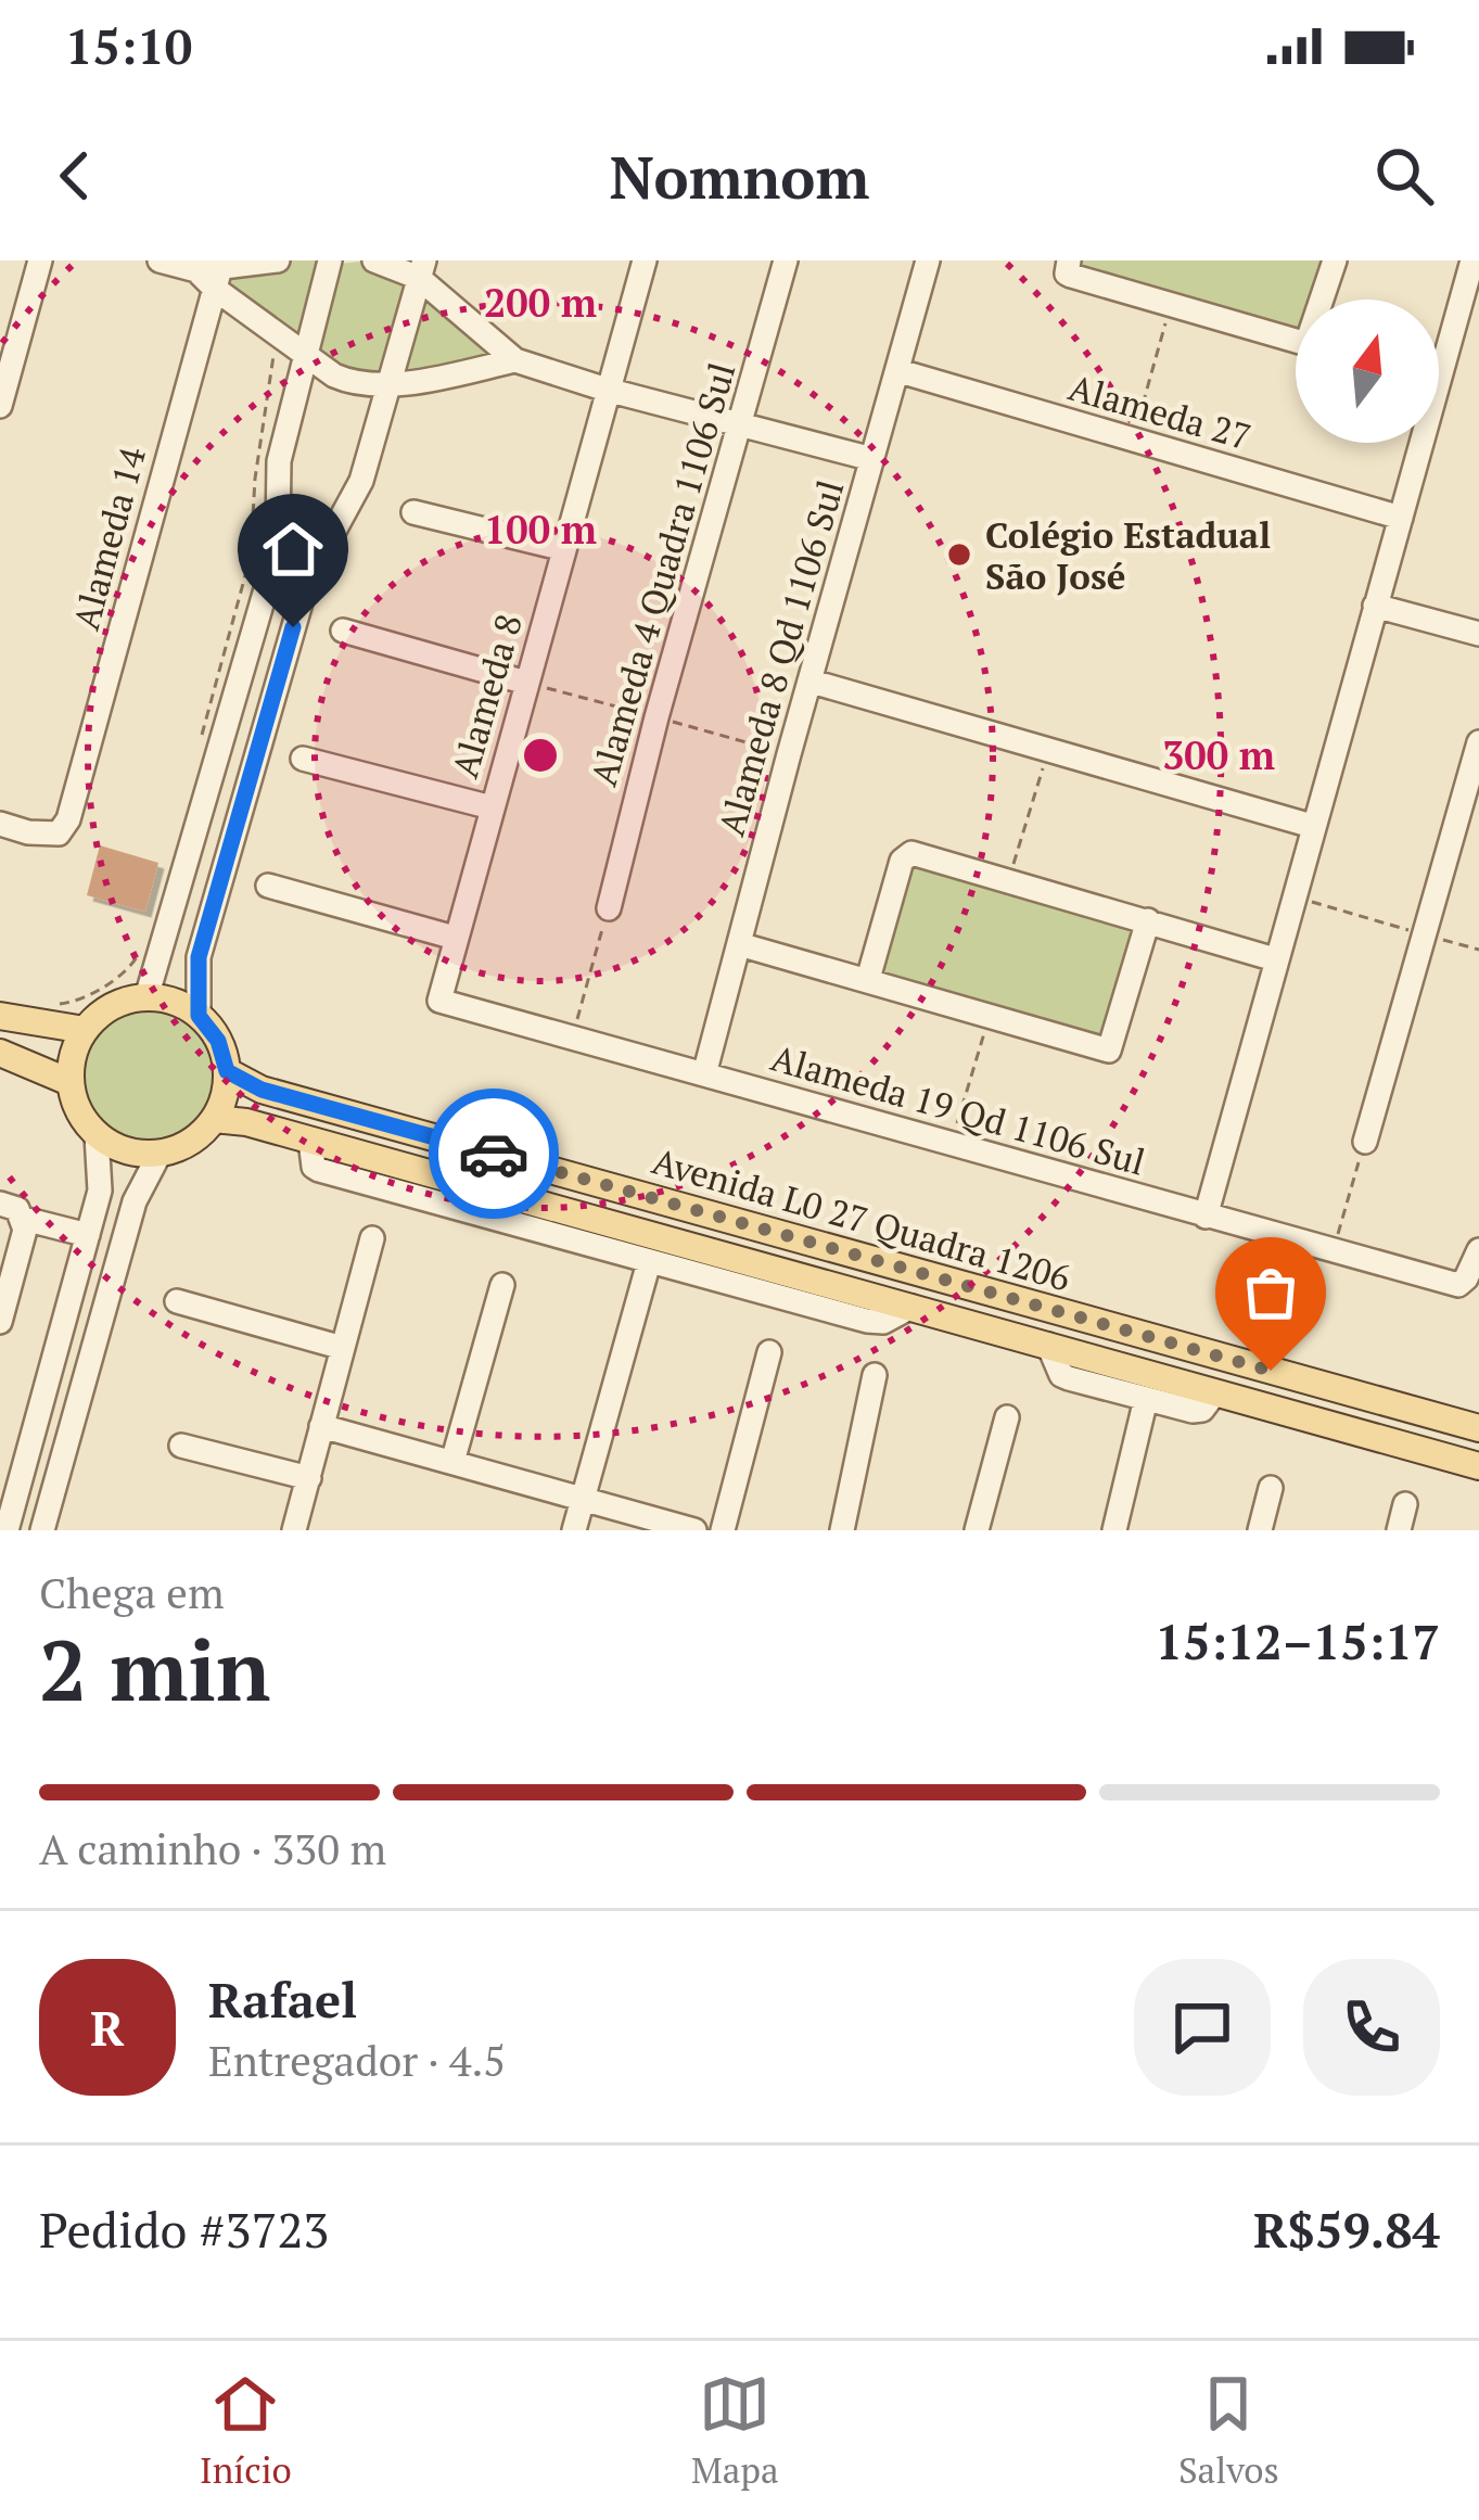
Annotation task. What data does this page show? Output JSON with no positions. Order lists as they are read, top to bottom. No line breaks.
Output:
{"streets":{"main road":["Avenida L0 27 Quadra 1206"],"street":["Alameda 27","Alameda 14","Alameda 4 Quadra 1106 Sul","Alameda 8 Qd 1106 Sul","Alameda 8","Alameda 19 Qd 1106 Sul"]},"crossings":[["Alameda 27","Alameda 8 Qd 1106 Sul"],["Alameda 8 Qd 1106 Sul","Alameda 19 Qd 1106 Sul"],["Alameda 8","Alameda 19 Qd 1106 Sul"]],"places":["Colégio Estadual São José"],"north":"top","page":{"status":"15:10","header":"Nomnom","heading":["2 min","Chega em","15:12–15:17"],"panel":["Rafael","Entregador · 4.5","Pedido #3723","R$59.84"],"bar":"A caminho · 330 m","round":"R","tabs":["Início","Mapa","Salvos"]},"rings":["200 m","100 m","300 m"]}
